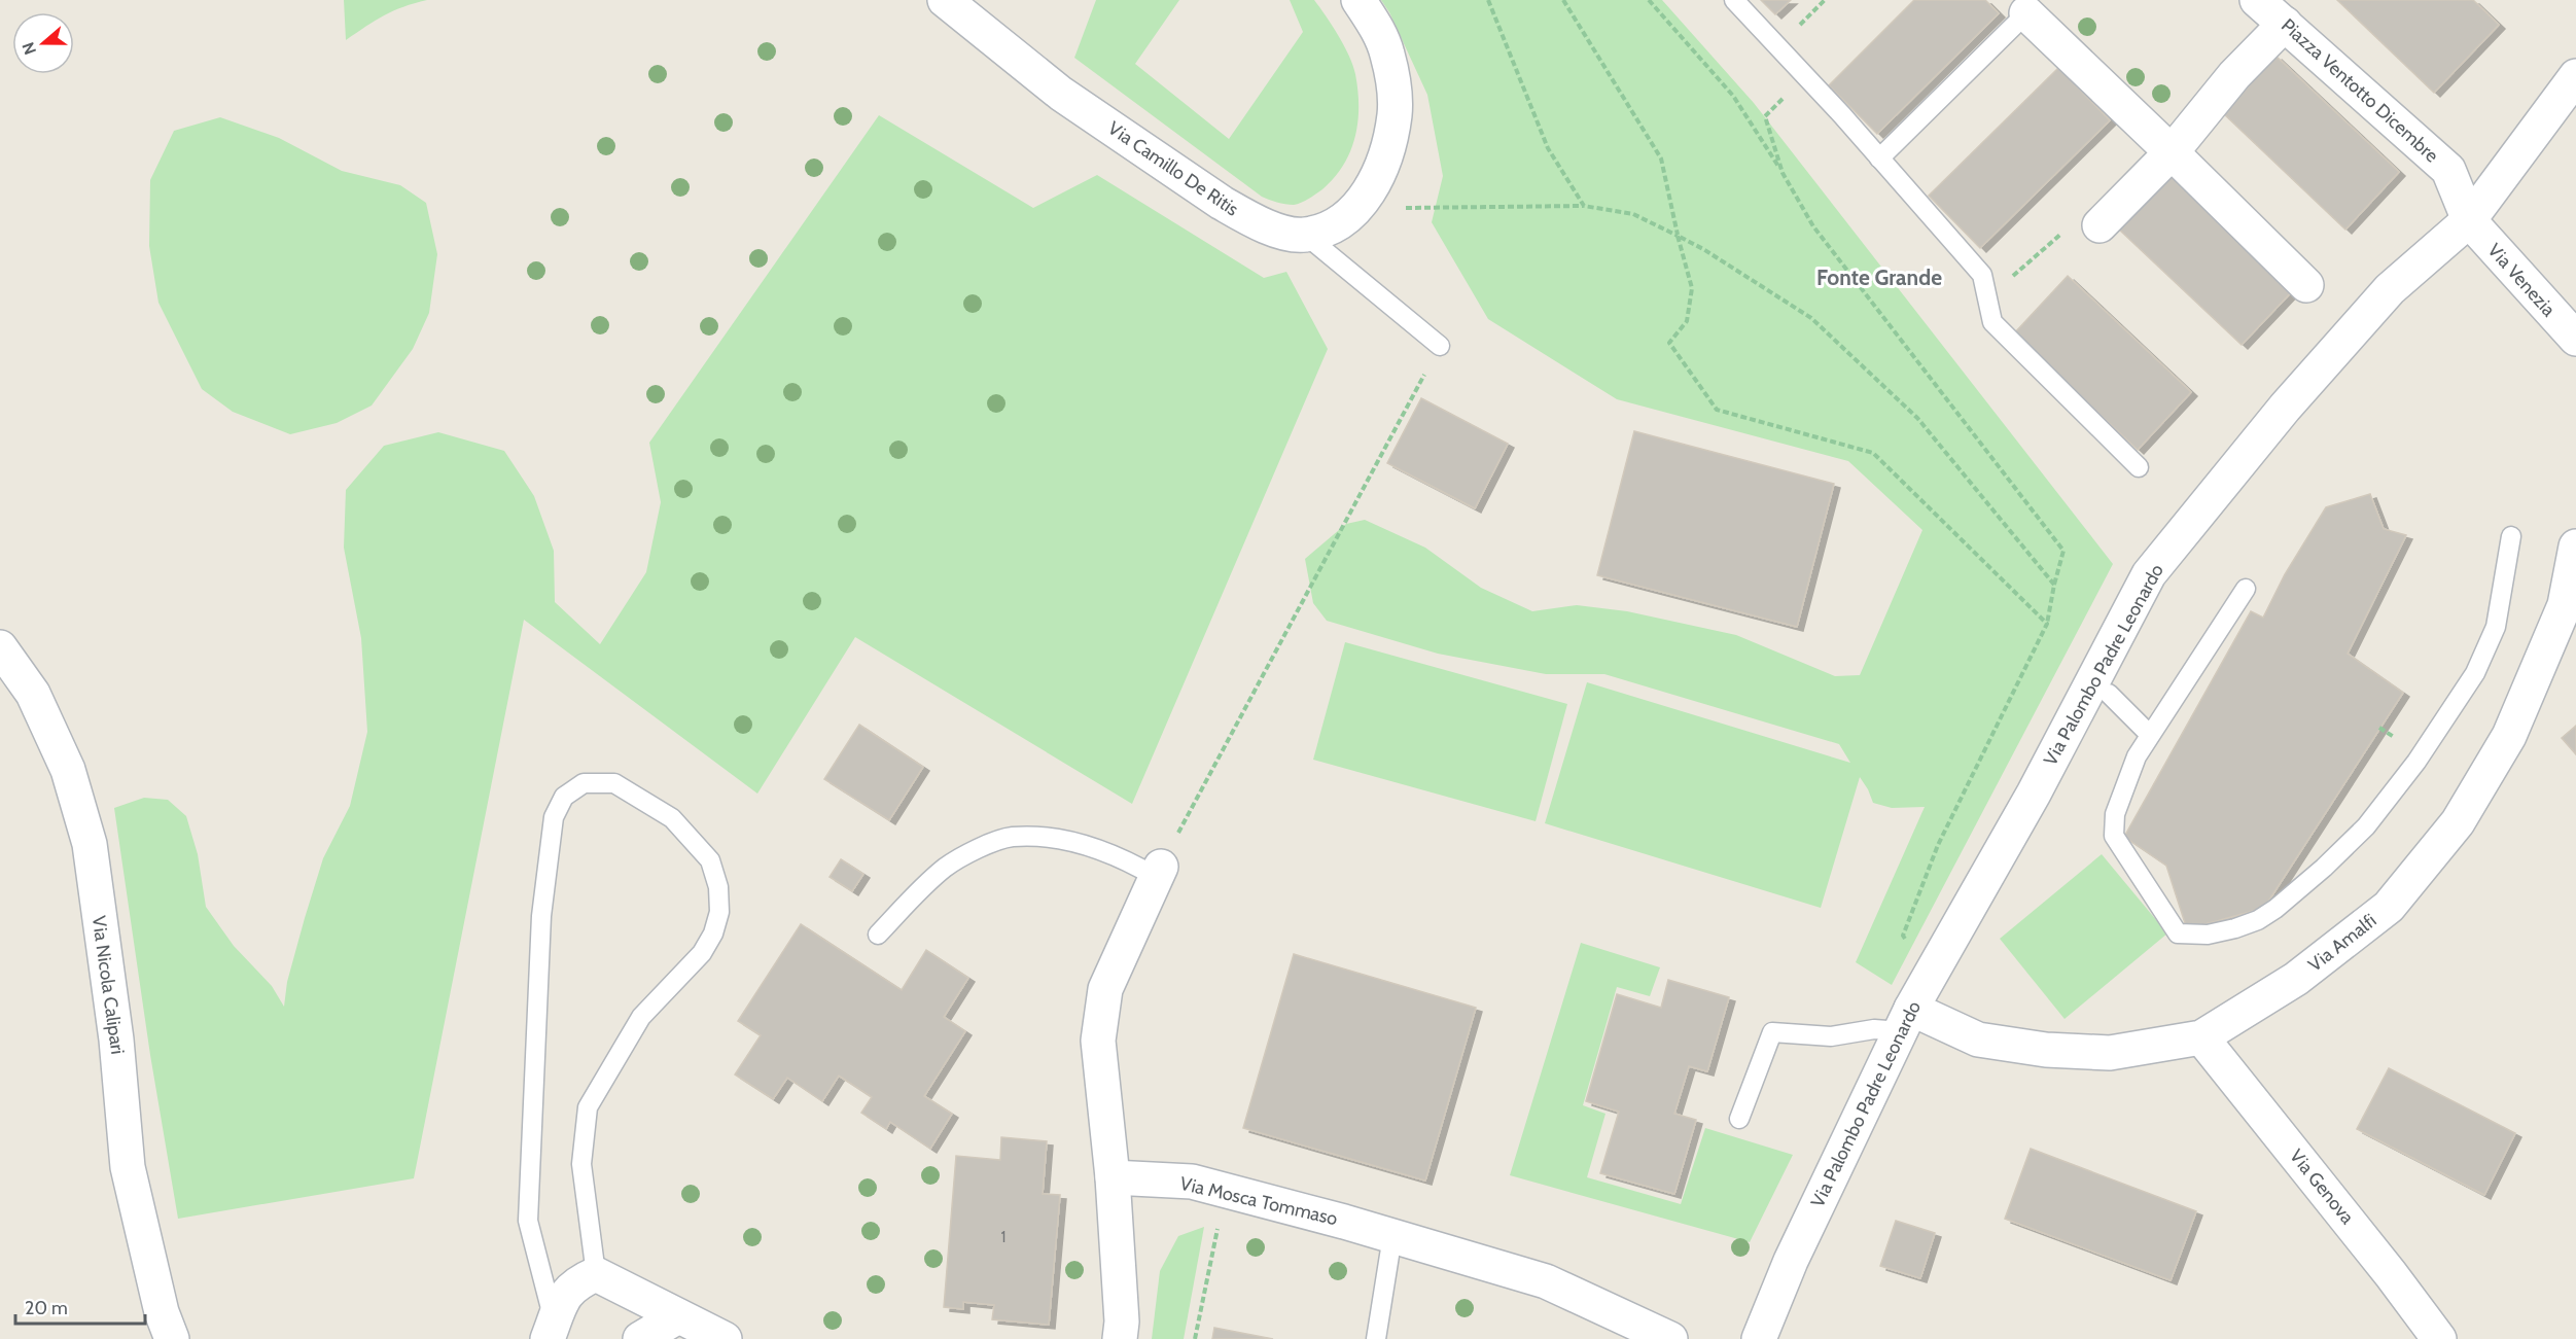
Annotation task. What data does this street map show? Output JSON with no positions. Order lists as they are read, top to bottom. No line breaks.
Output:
{"streets":{"street":["Piazza Ventotto Dicembre","Via Camillo De Ritis","Via Venezia","Via Palombo Padre Leonardo","Via Amalfi","Via Nicola Calipari","Via Genova","Via Mosca Tommaso"]},"crossings":[["Piazza Ventotto Dicembre","Via Venezia"],["Piazza Ventotto Dicembre","Via Palombo Padre Leonardo"],["Via Venezia","Via Palombo Padre Leonardo"],["Via Palombo Padre Leonardo","Via Amalfi"],["Via Amalfi","Via Genova"]],"districts":["Fonte Grande"],"house_numbers":["1"],"scale_bar":"20 m","north":"left"}
